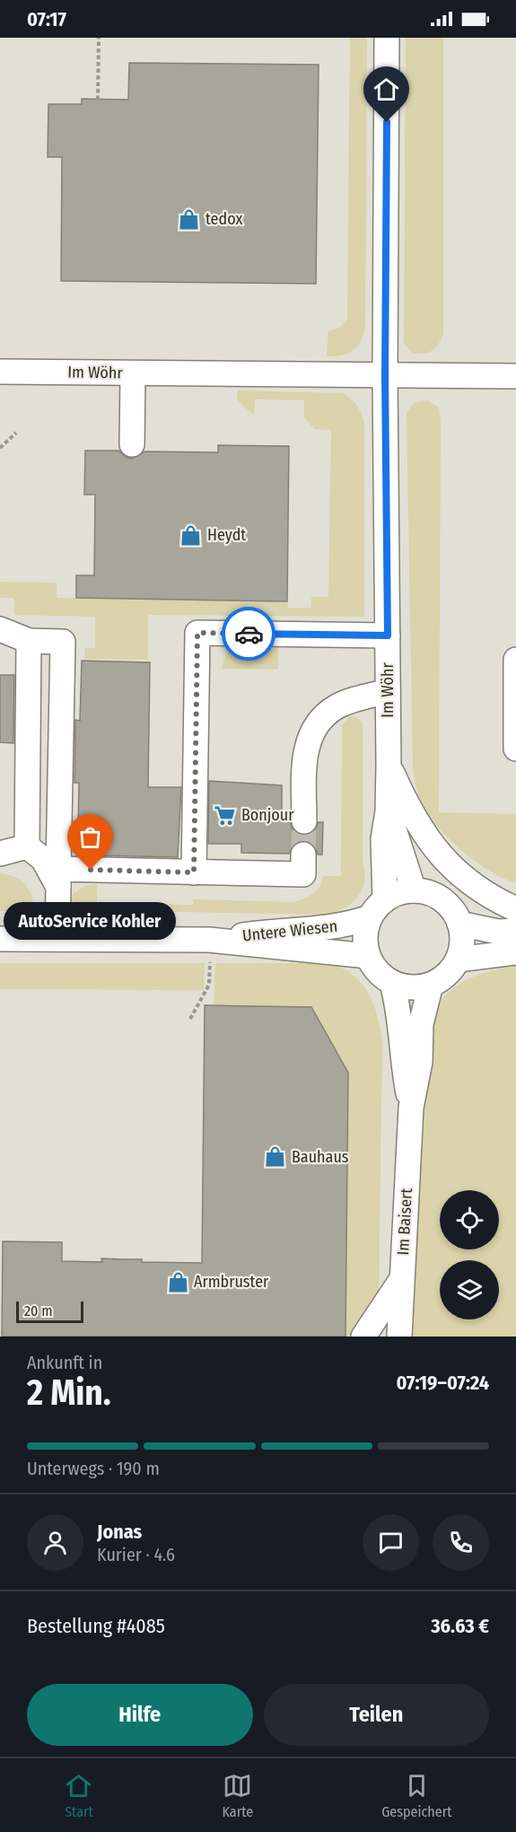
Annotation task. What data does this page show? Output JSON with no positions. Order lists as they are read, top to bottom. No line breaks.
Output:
{"streets":{"street":["Im Wöhr","Untere Wiesen","Im Baisert"]},"crossings":[["Im Wöhr","Untere Wiesen"],["Im Wöhr","Im Baisert"],["Untere Wiesen","Im Baisert"]],"places":{"shop":["tedox","Heydt","Bauhaus","Armbruster"],"supermarket":["Bonjour"],"other":["AutoService Kohler"]},"scale_bar":"20 m","page":{"status":"07:17","bubble":"AutoService Kohler","scale":"20 m","heading":["2 Min.","Ankunft in","07:19–07:24"],"panel":["Jonas","Kurier · 4.6","Bestellung #4085","36.63 €"],"bar":"Unterwegs · 190 m","buttons":["Hilfe","Teilen"],"tabs":["Start","Karte","Gespeichert"]}}
